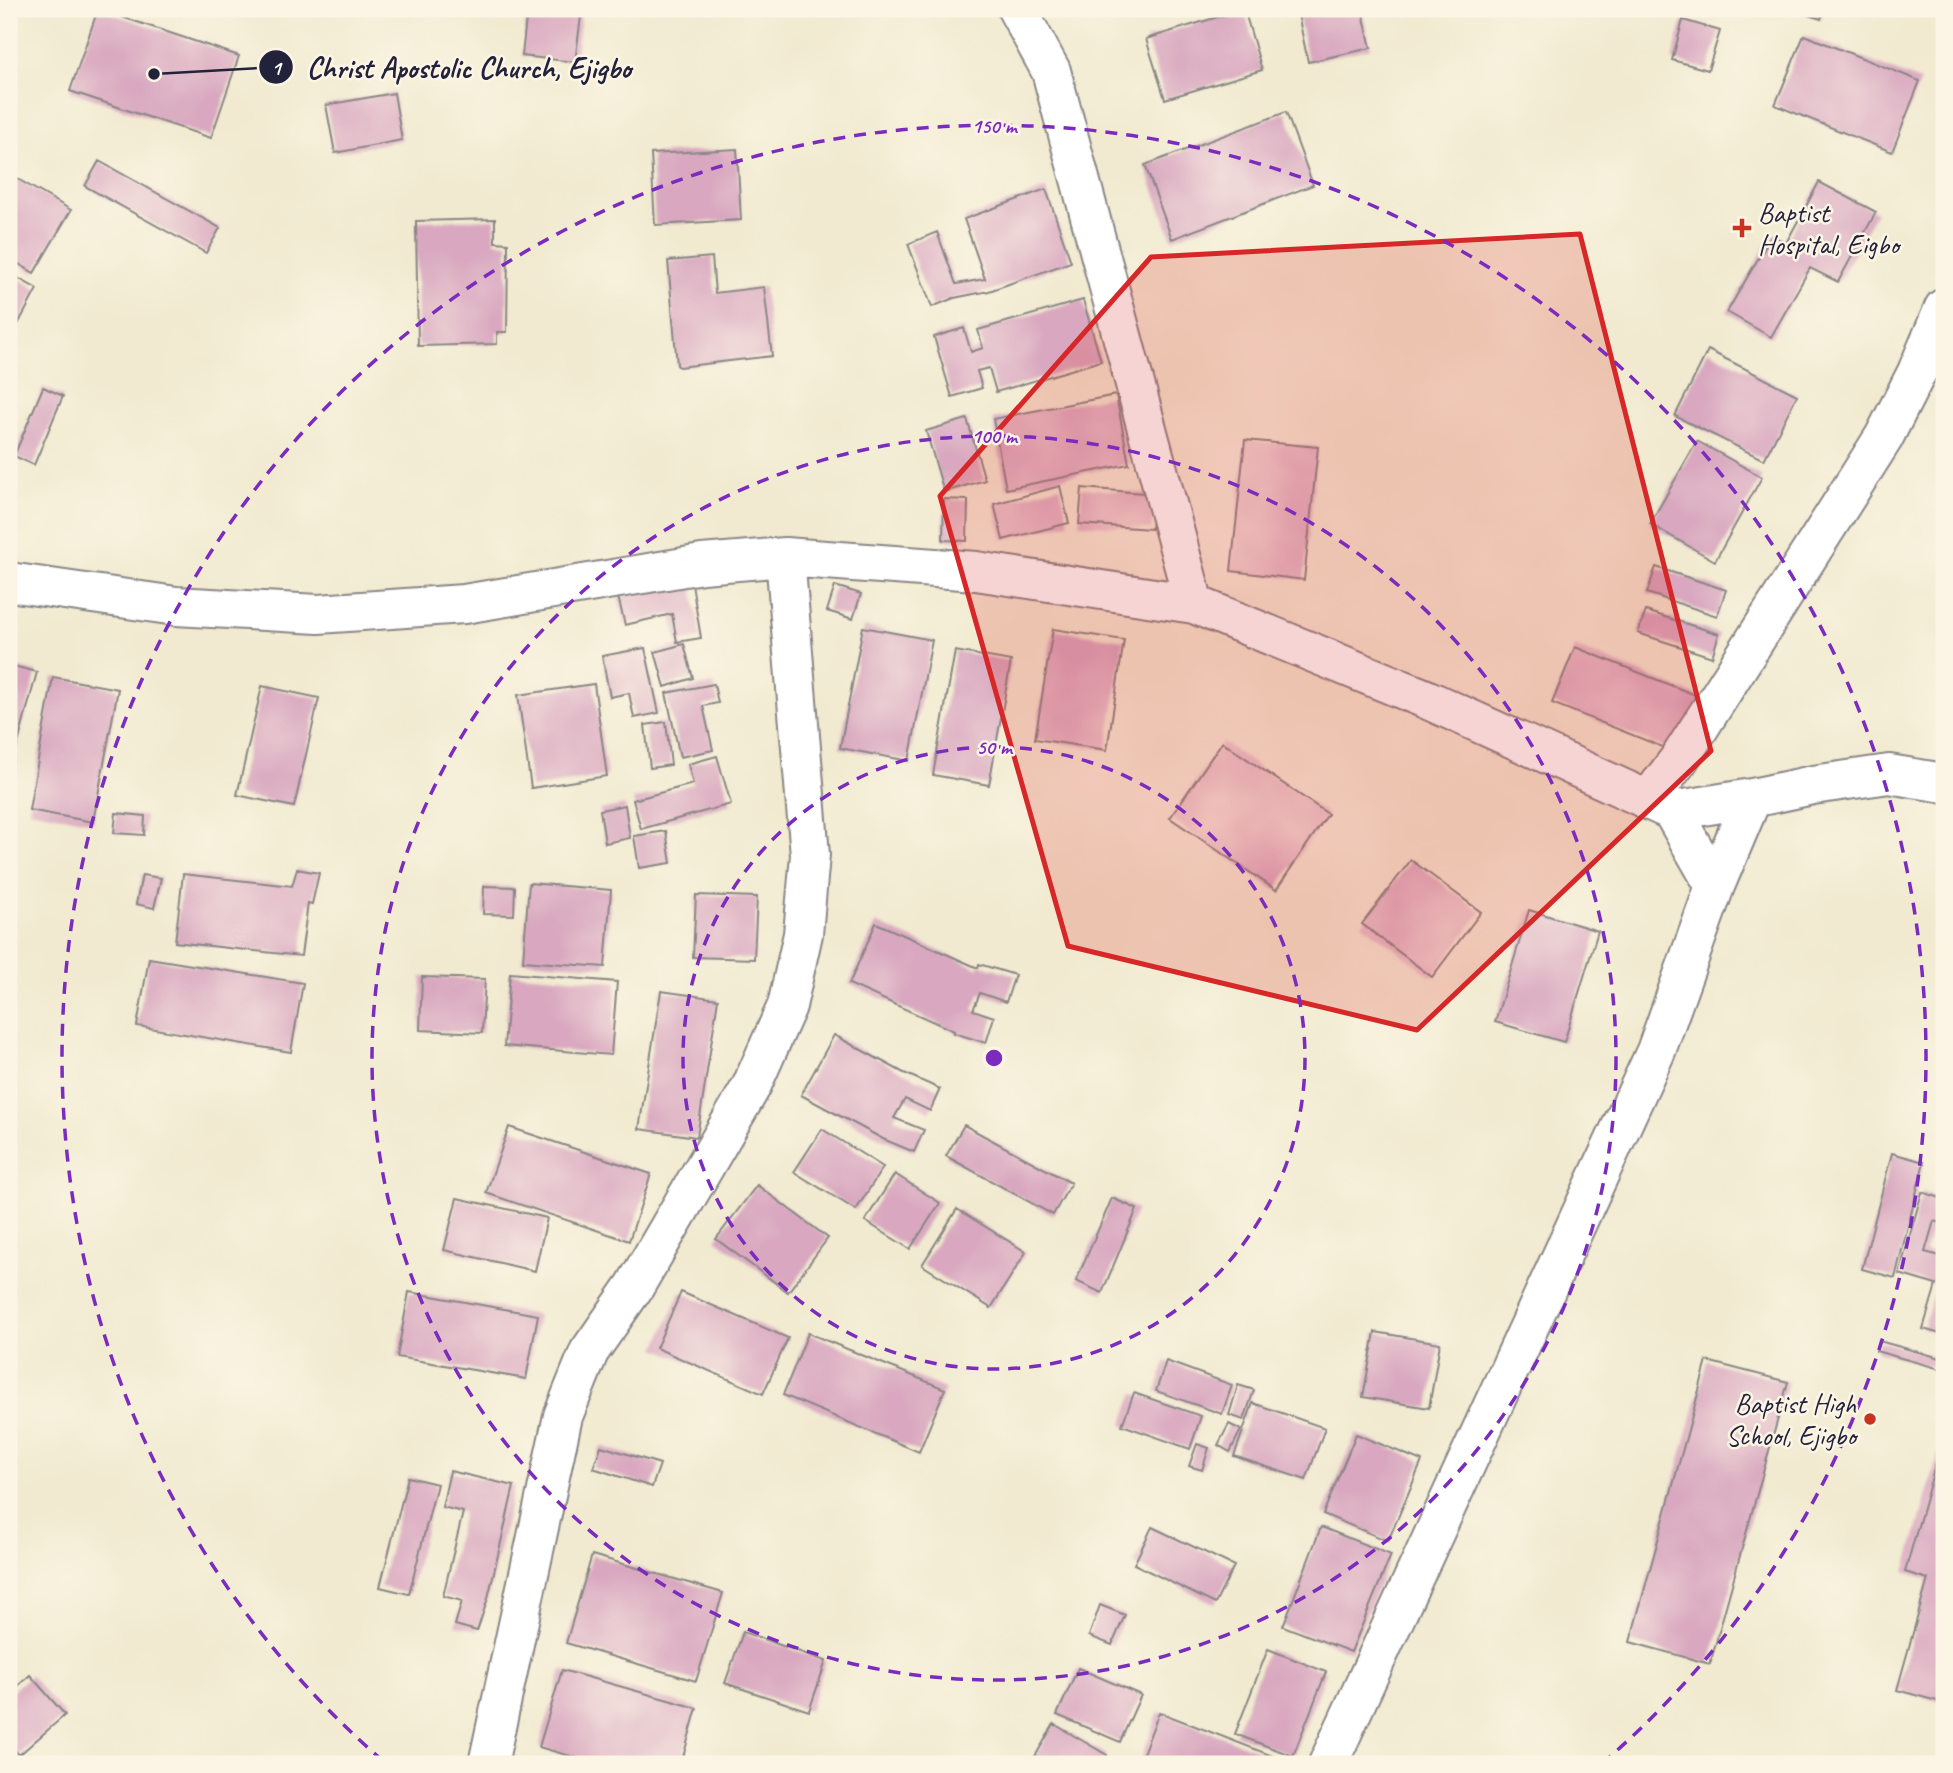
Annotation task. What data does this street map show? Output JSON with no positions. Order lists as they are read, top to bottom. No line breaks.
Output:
{"places":{"other":["Christ Apostolic Church, Ejigbo","Baptist High School, Ejigbo"],"health":["Baptist Hospital, Eigbo"]},"rings":["150 m","100 m","50 m"]}
